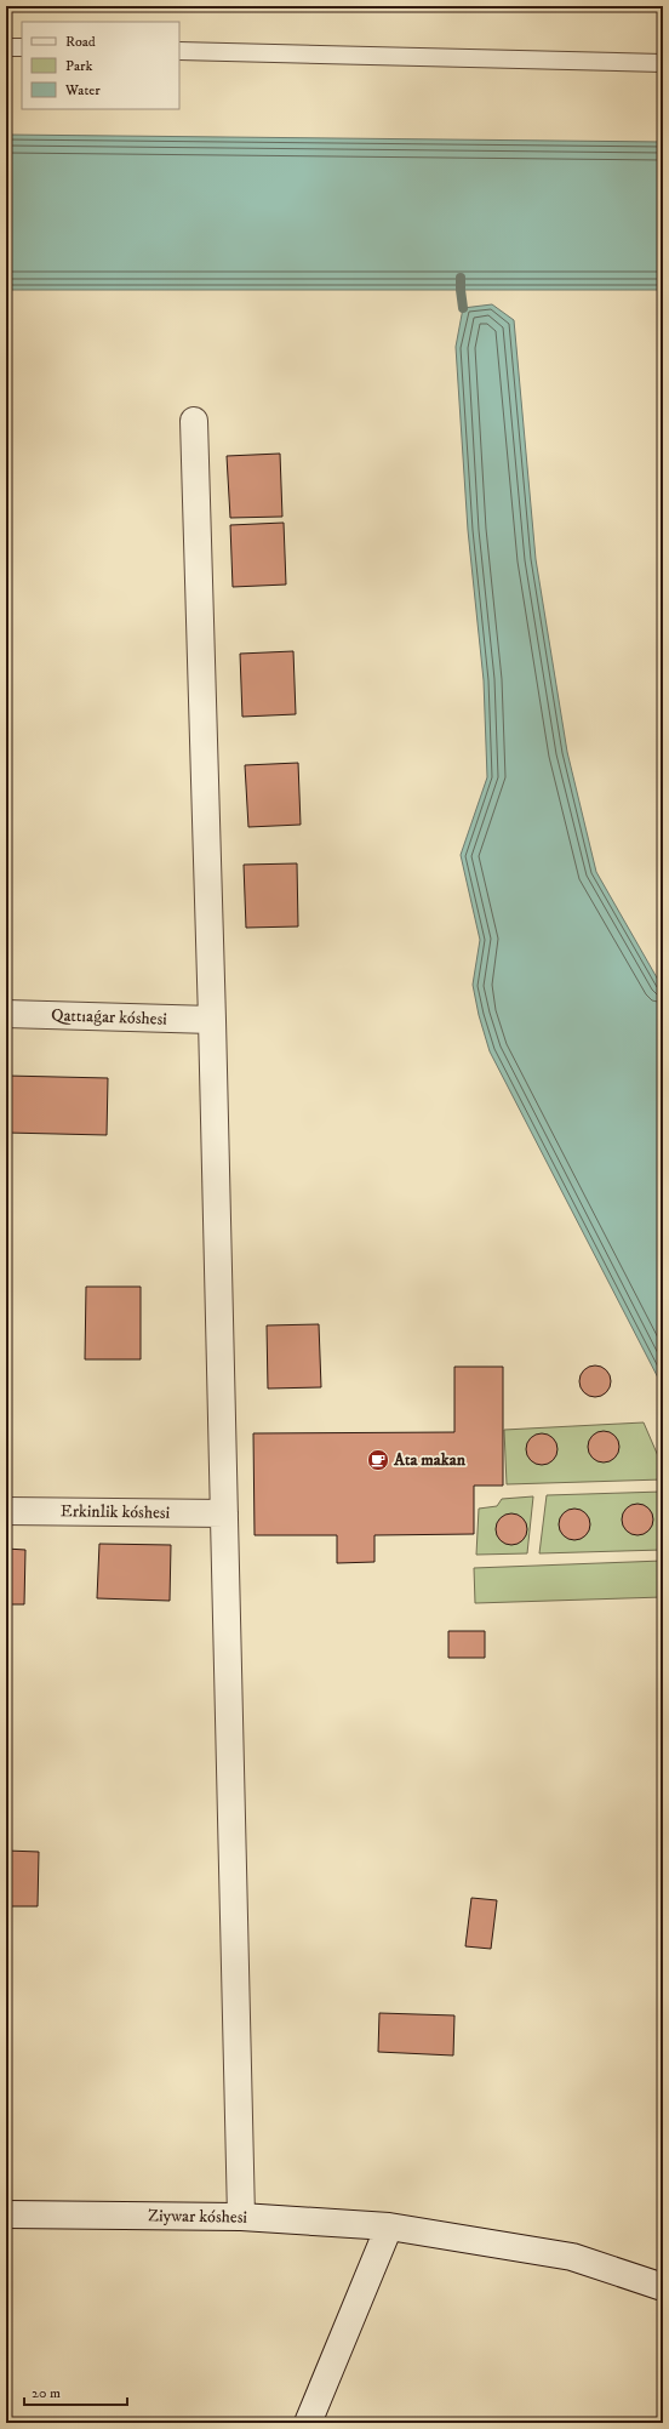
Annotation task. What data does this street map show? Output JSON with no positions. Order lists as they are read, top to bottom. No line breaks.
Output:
{"streets":{"street":["Qattıaǵar kóshesi","Erkinlik kóshesi","Ziywar kóshesi"]},"places":{"cafe":["Ata makan"]},"legend":["Road","Park","Water"],"scale_bar":"20 m"}
